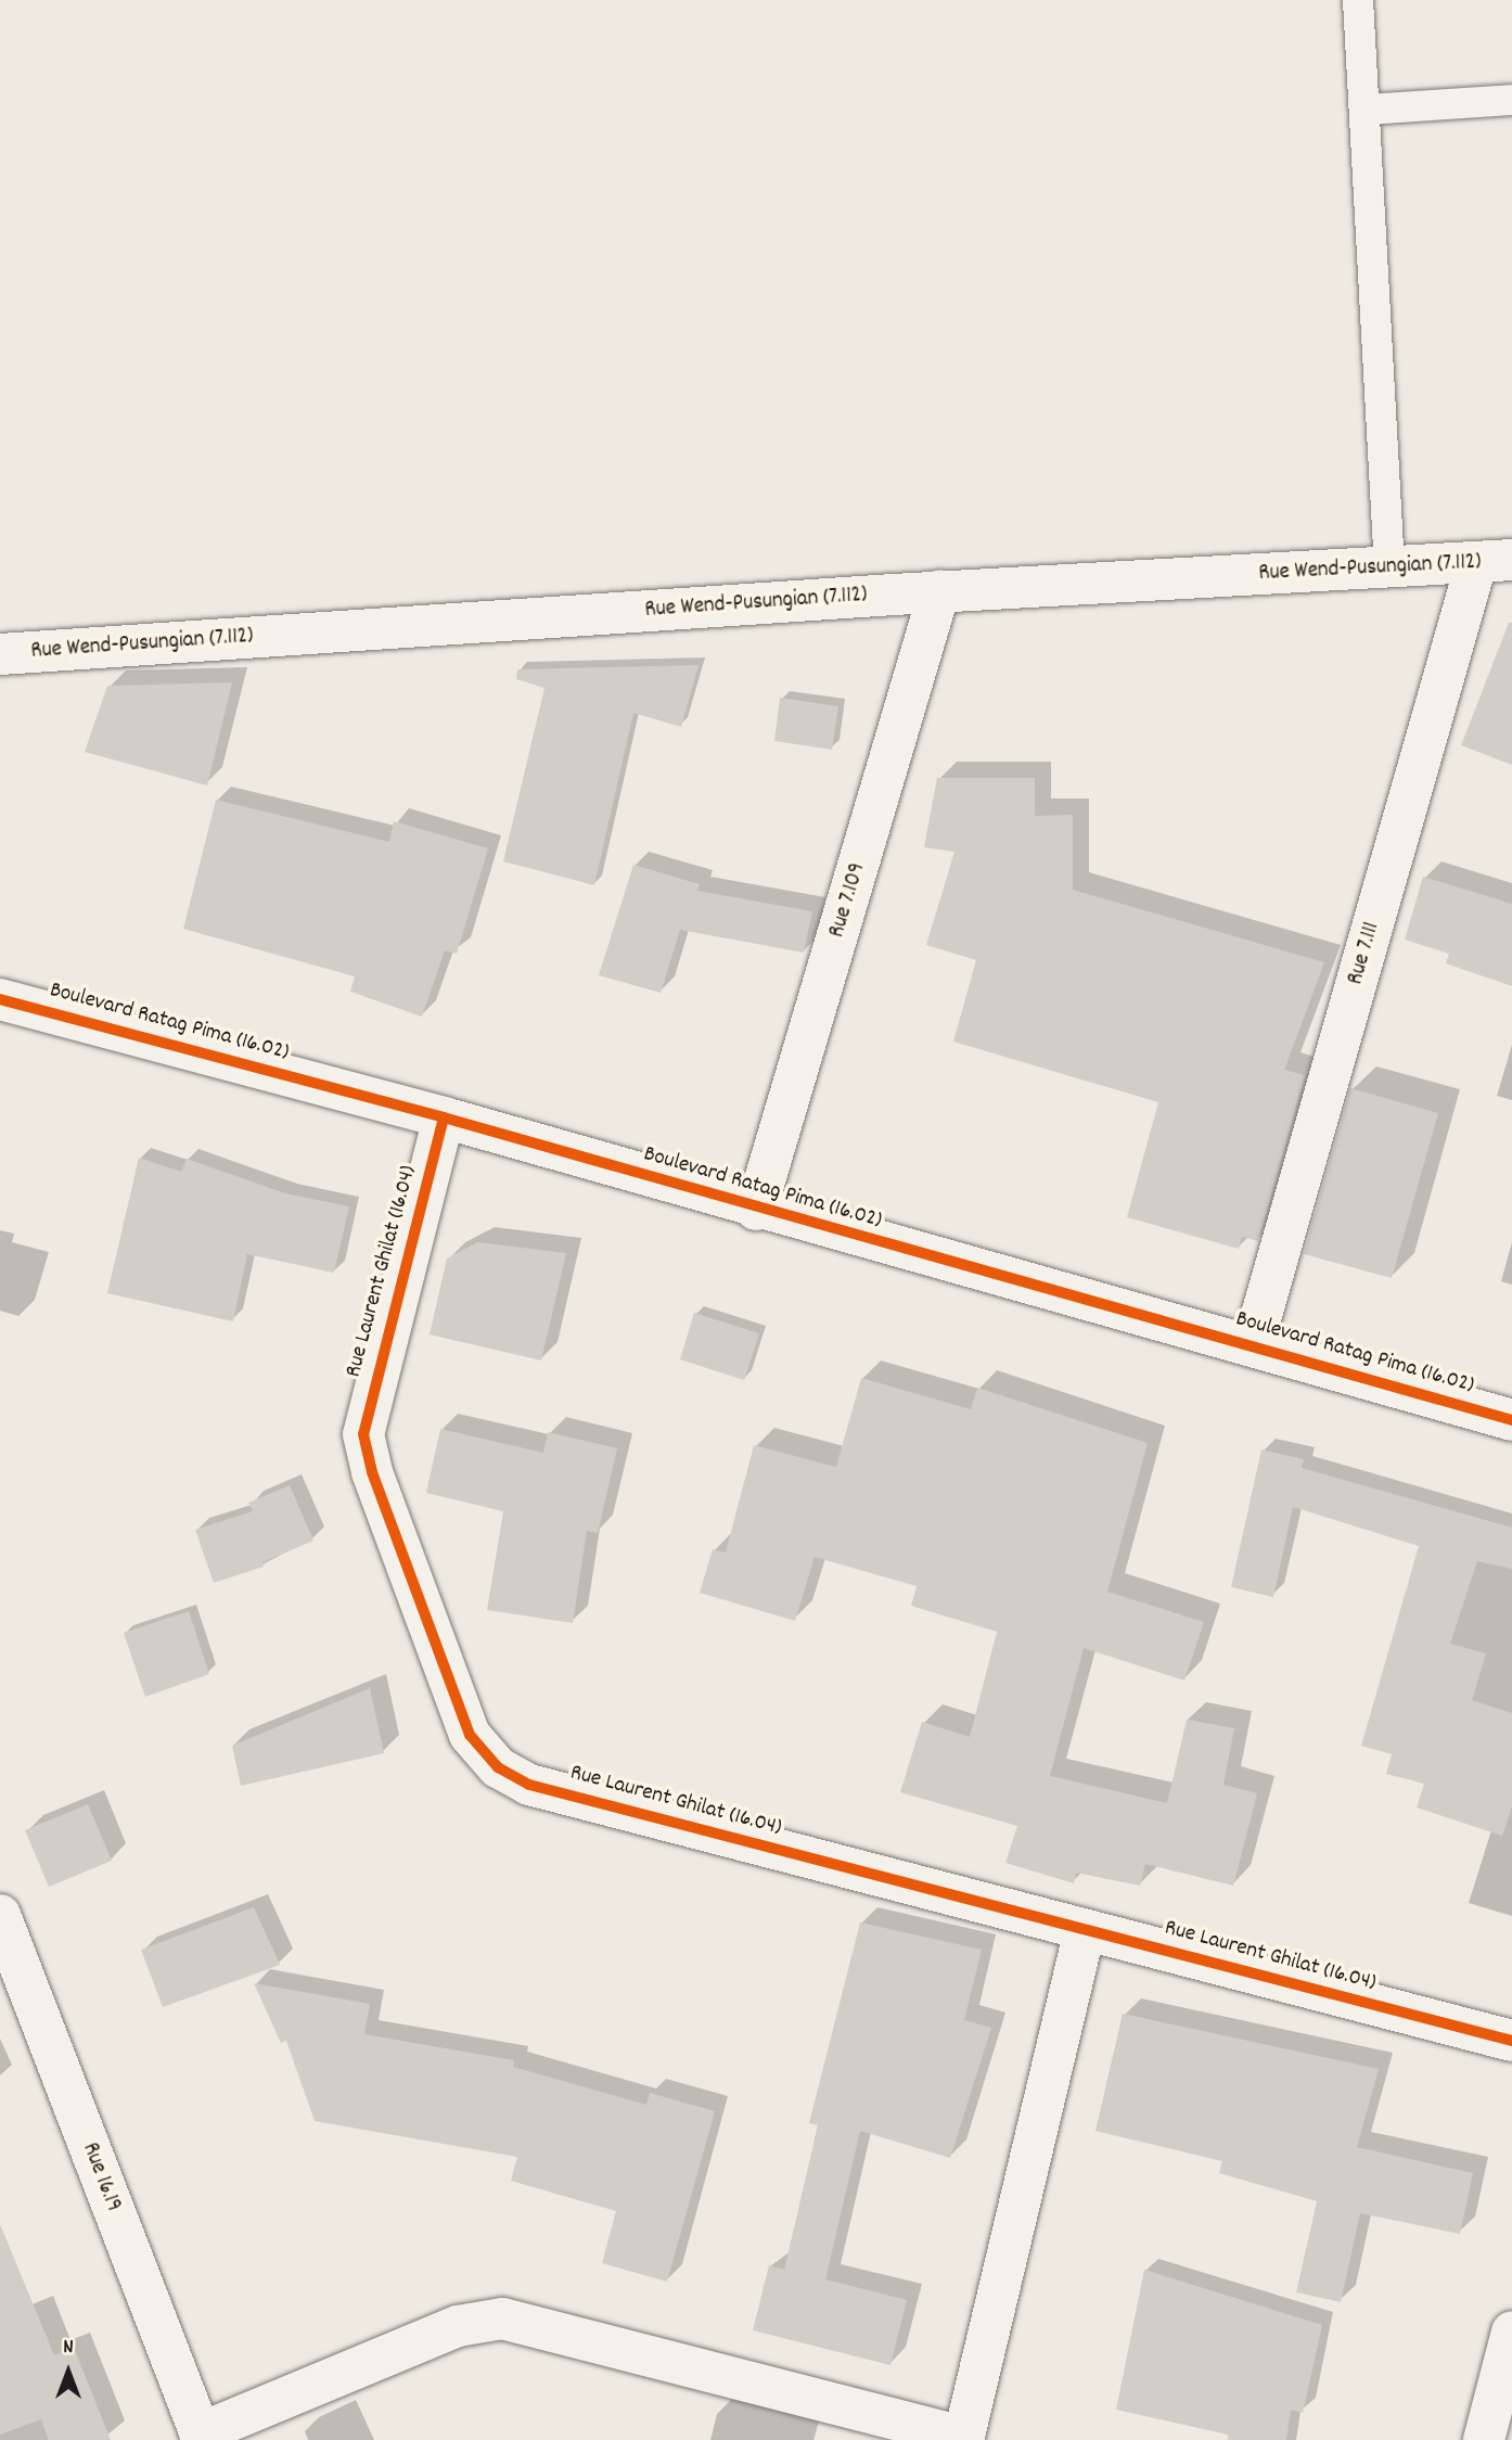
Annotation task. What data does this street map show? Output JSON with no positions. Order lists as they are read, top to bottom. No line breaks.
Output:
{"streets":{"street":["Rue Wend-Pusungian (7.112)","Rue 7.109","Rue 7.111","Boulevard Ratag Pima (16.02)","Rue Laurent Ghilat (16.04)","Rue 16.19"]},"crossings":[["Rue Wend-Pusungian (7.112)","Rue 7.109"],["Rue Wend-Pusungian (7.112)","Rue 7.111"],["Rue 7.109","Boulevard Ratag Pima (16.02)"],["Rue 7.111","Boulevard Ratag Pima (16.02)"],["Boulevard Ratag Pima (16.02)","Rue Laurent Ghilat (16.04)"]],"north":"top"}
